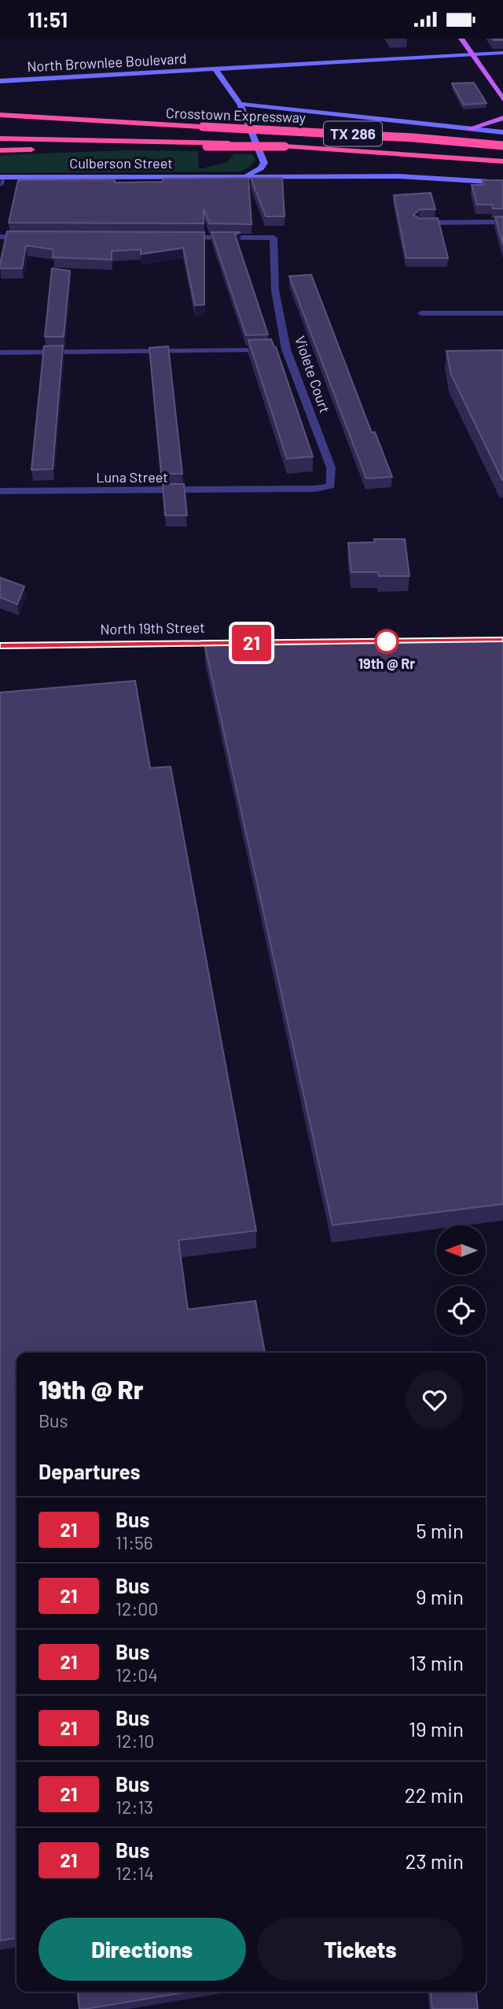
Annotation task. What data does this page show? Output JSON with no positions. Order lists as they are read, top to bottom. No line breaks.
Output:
{"streets":{"highway":["Crosstown Expressway","TX 286"],"main road":["North Brownlee Boulevard","Culberson Street"],"street":["Violete Court","Luna Street","North 19th Street"]},"crossings":[["Violete Court","Luna Street"]],"places":["19th @ Rr"],"lines":["bus line 21"],"north":"left","page":{"status":"11:51","on_map":"21","heading":[["19th @ Rr","Bus"],"Departures"],"list":[{"mark":"21","name":"Bus","note":"11:56","value":"5 min"},{"mark":"21","name":"Bus","note":"12:00","value":"9 min"},{"mark":"21","name":"Bus","note":"12:04","value":"13 min"},{"mark":"21","name":"Bus","note":"12:10","value":"19 min"},{"mark":"21","name":"Bus","note":"12:13","value":"22 min"},{"mark":"21","name":"Bus","note":"12:14","value":"23 min"}],"buttons":["Directions","Tickets"]}}
